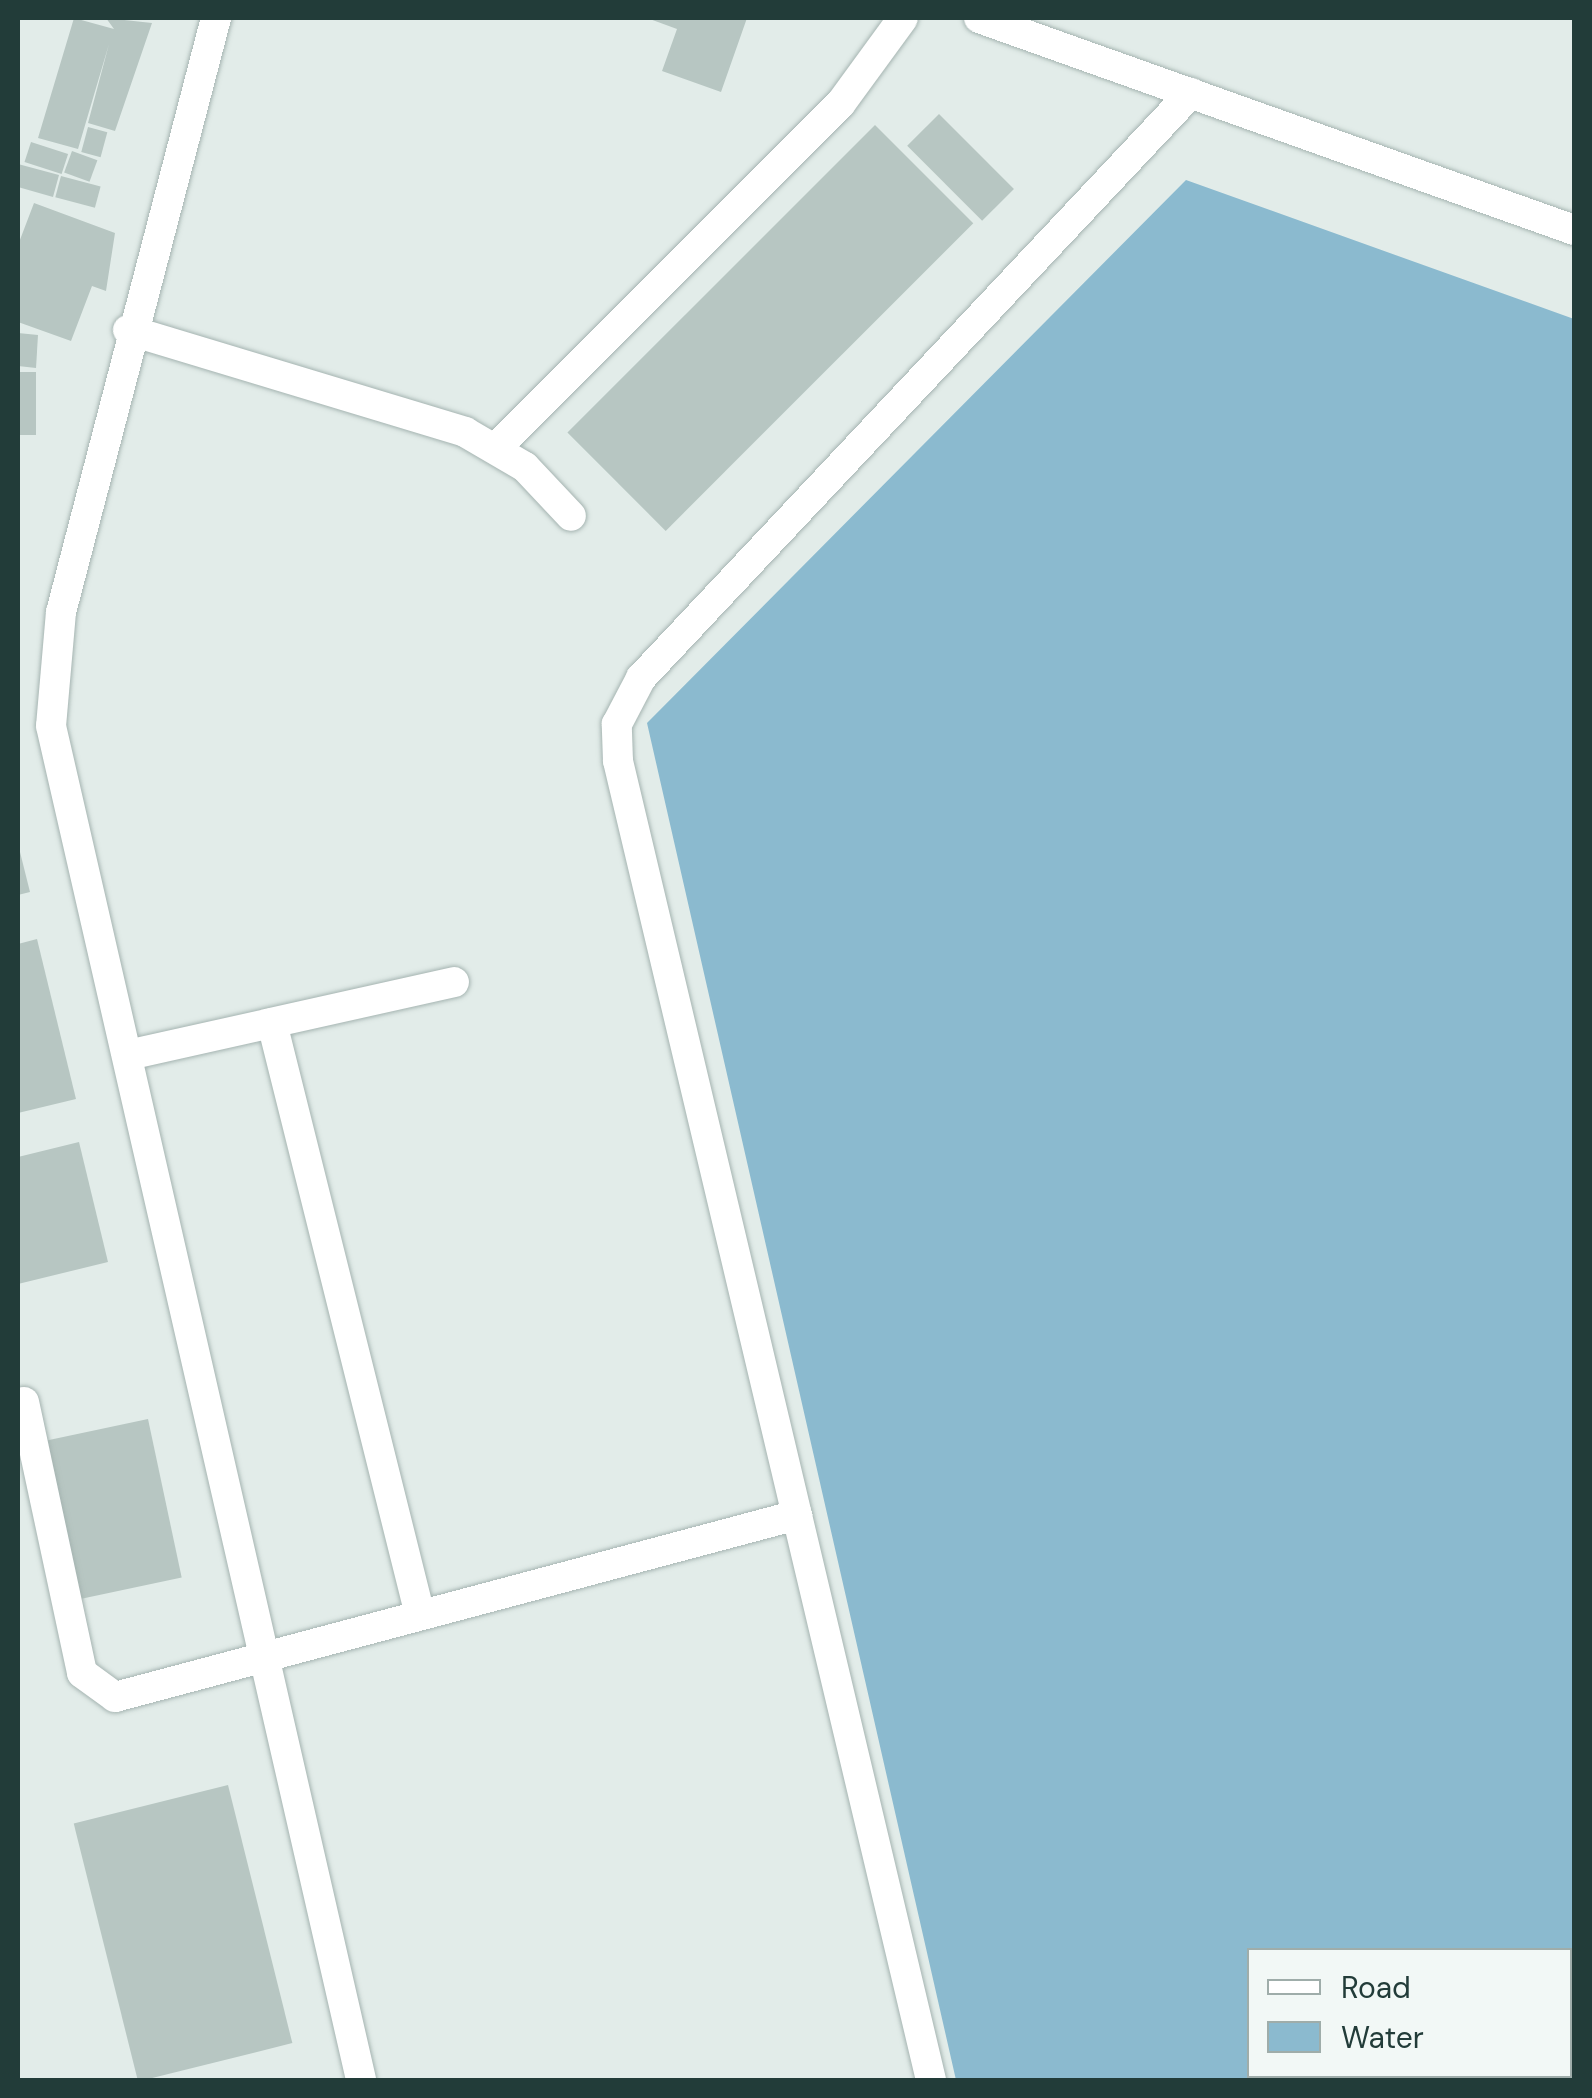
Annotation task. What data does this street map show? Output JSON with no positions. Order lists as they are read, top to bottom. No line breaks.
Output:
{"legend":["Road","Water"]}
